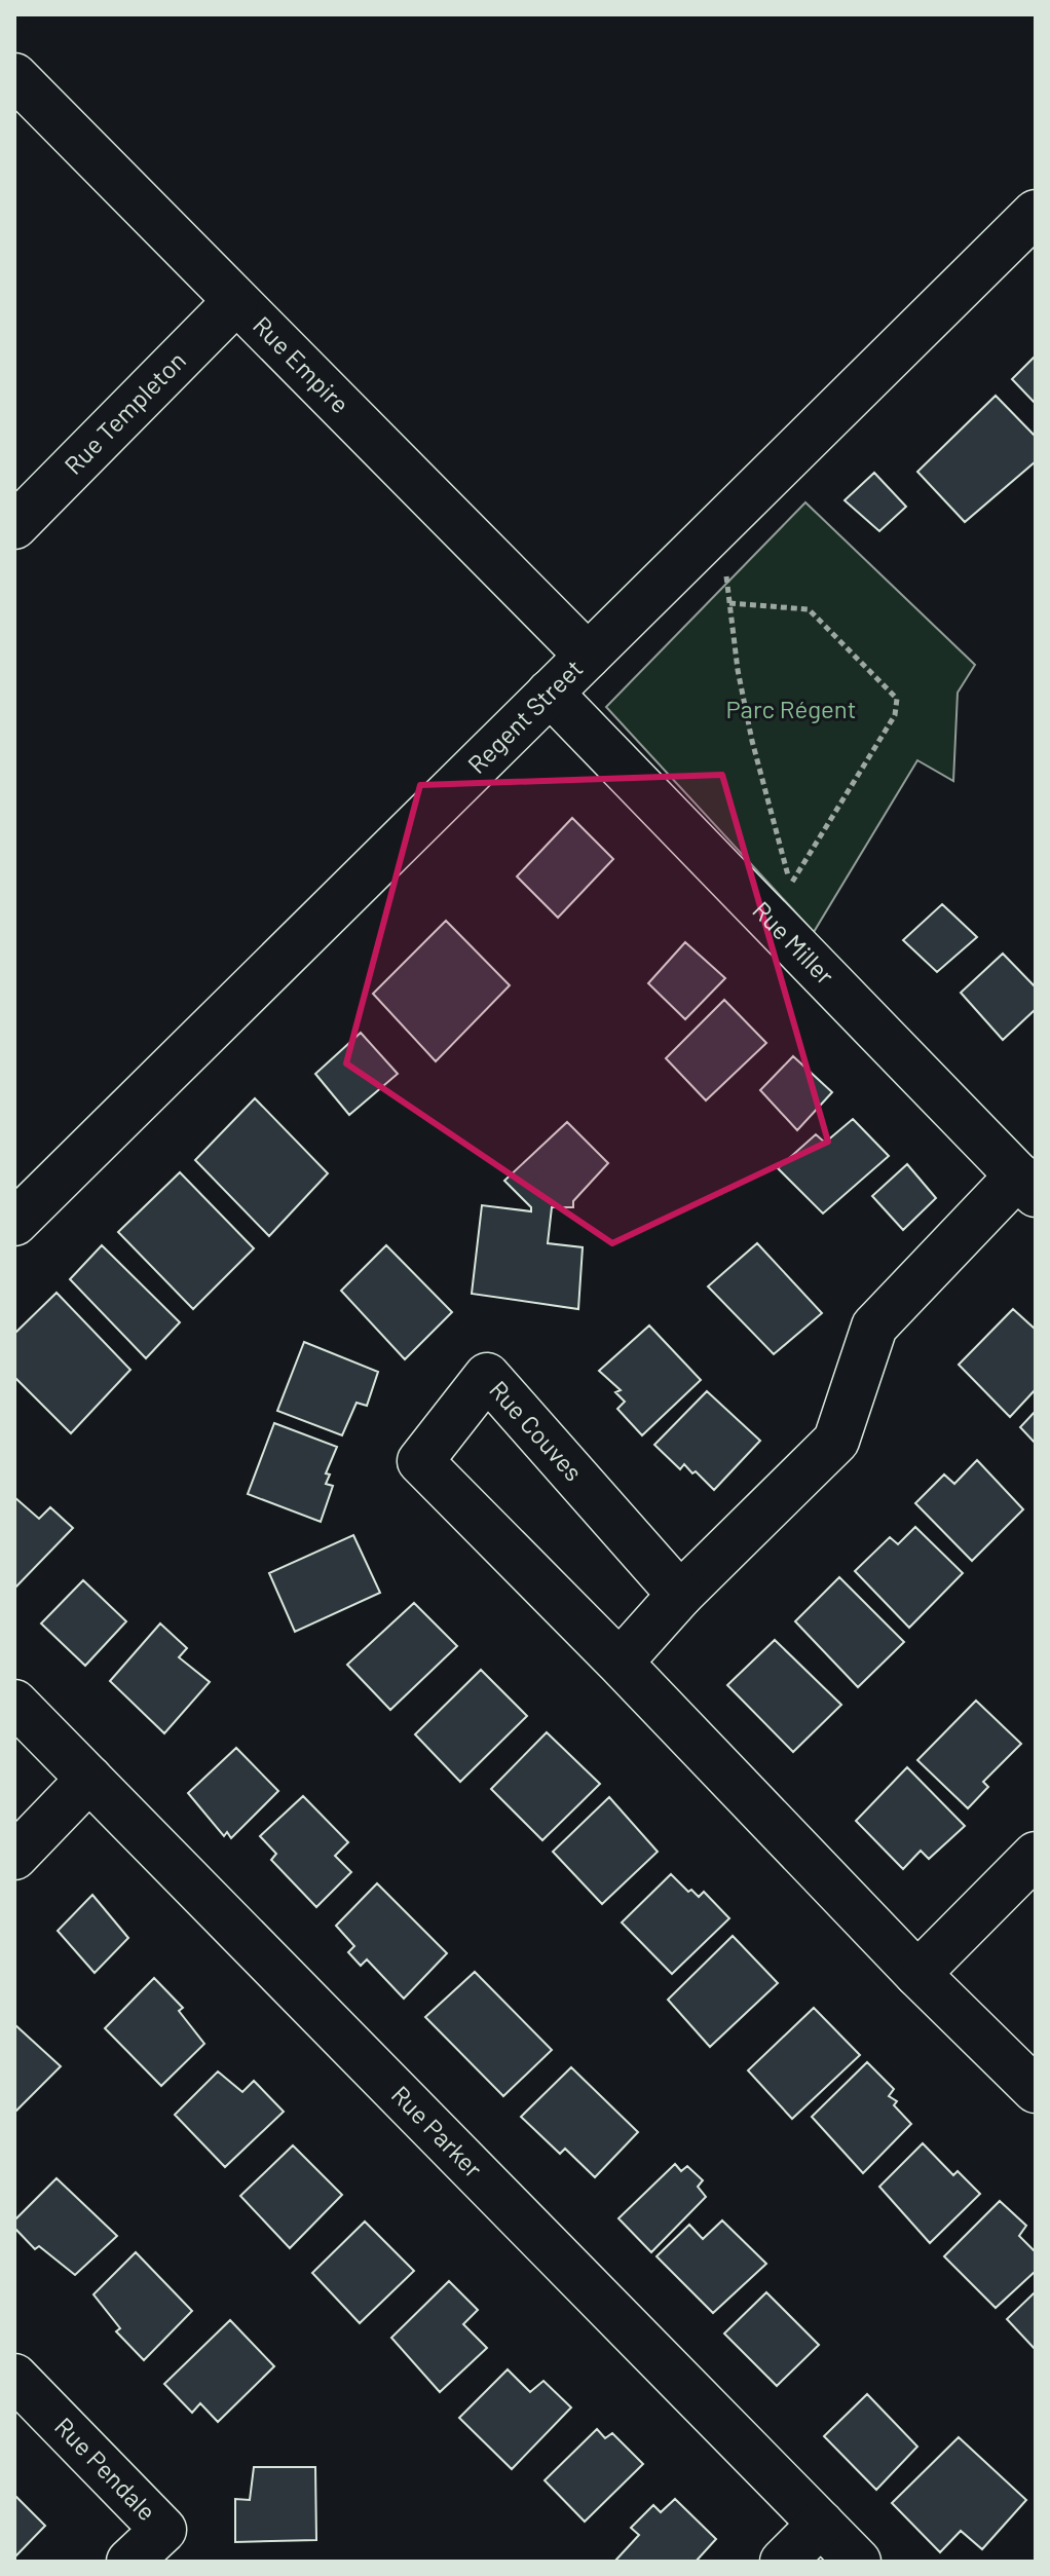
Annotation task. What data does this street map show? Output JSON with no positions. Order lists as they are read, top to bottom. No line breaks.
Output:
{"streets":{"street":["Rue Empire","Rue Templeton","Regent Street","Rue Miller","Rue Couves","Rue Parker","Rue Pendale"]},"crossings":[["Rue Empire","Rue Templeton"],["Rue Empire","Regent Street"],["Regent Street","Rue Miller"]],"parks":["Parc Régent"]}
